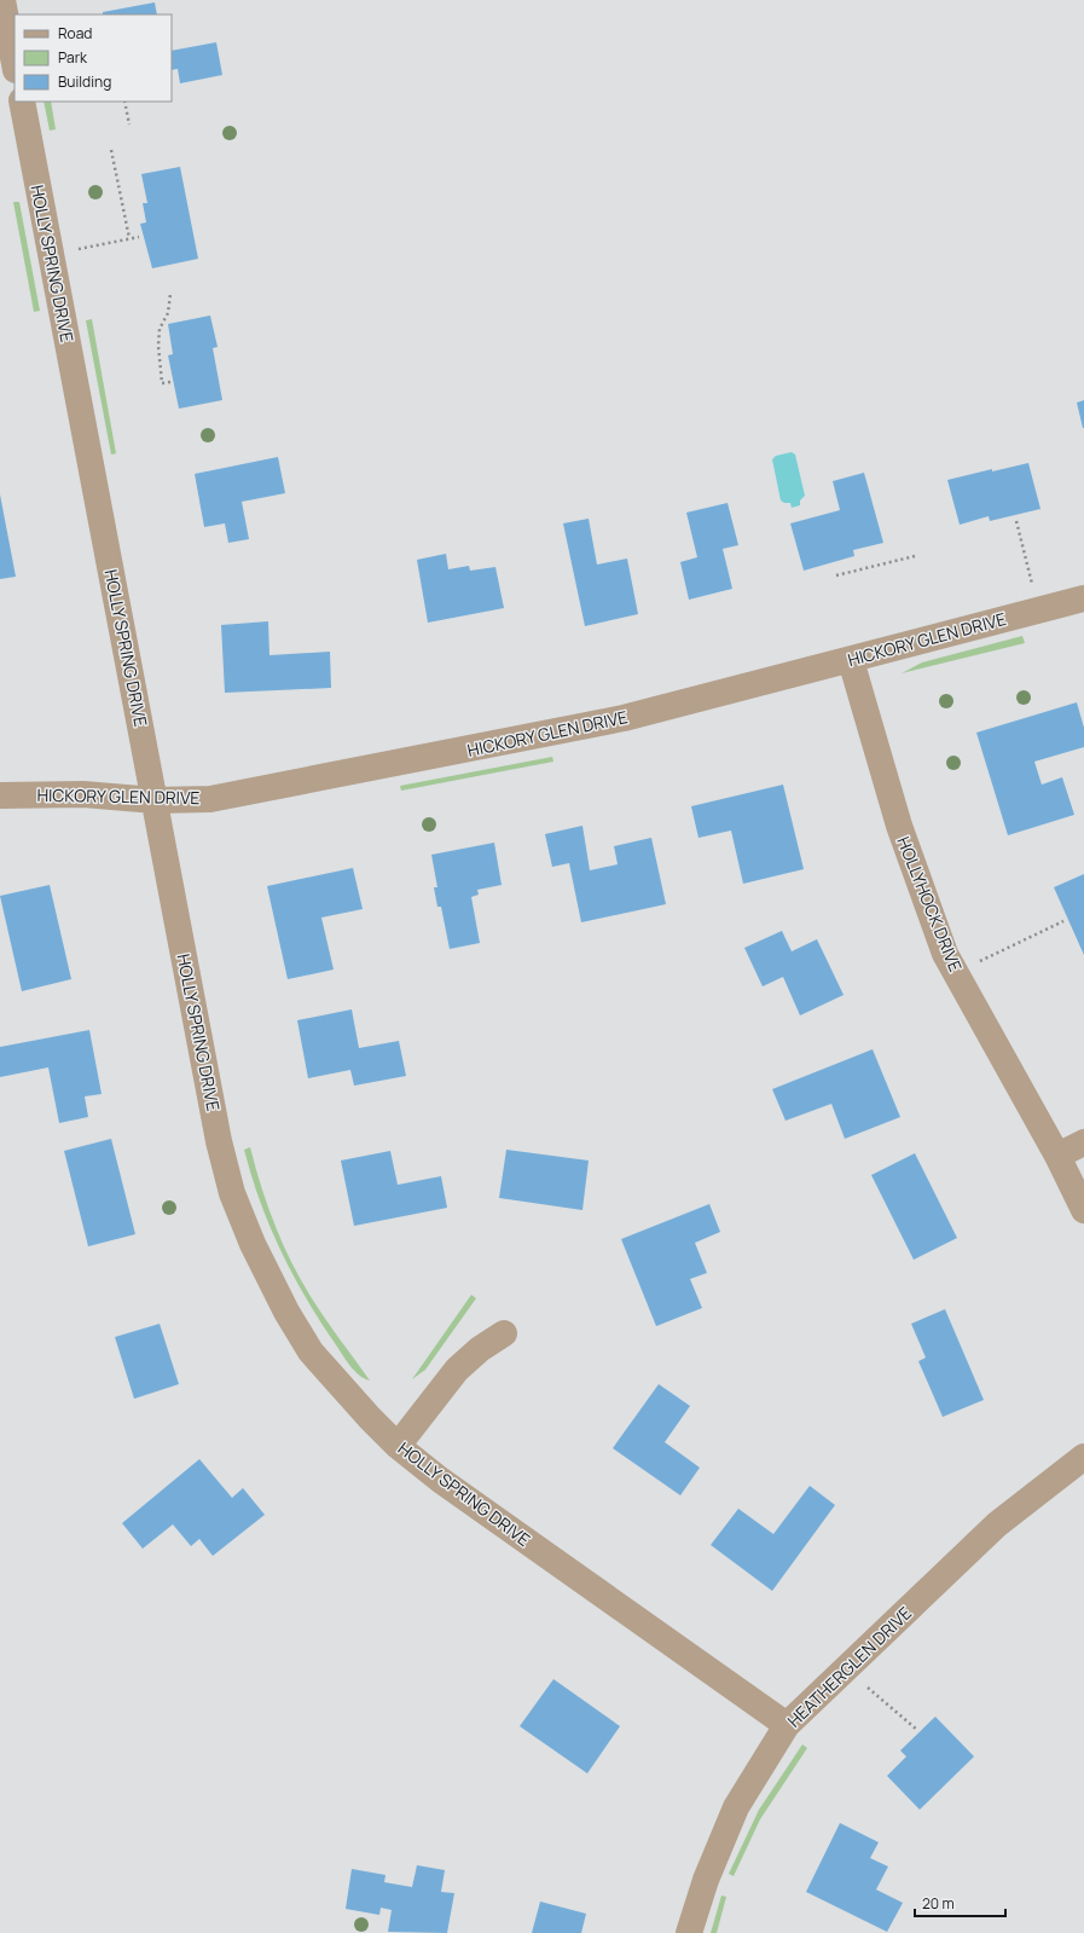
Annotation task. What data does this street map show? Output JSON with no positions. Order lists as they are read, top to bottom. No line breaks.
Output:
{"streets":{"street":["HOLLY SPRING DRIVE","HICKORY GLEN DRIVE","HOLLYHOCK DRIVE","HEATHERGLEN DRIVE"]},"crossings":[["HOLLY SPRING DRIVE","HICKORY GLEN DRIVE"],["HOLLY SPRING DRIVE","HEATHERGLEN DRIVE"],["HICKORY GLEN DRIVE","HOLLYHOCK DRIVE"]],"legend":["Road","Park","Building"],"scale_bar":"20 m"}
